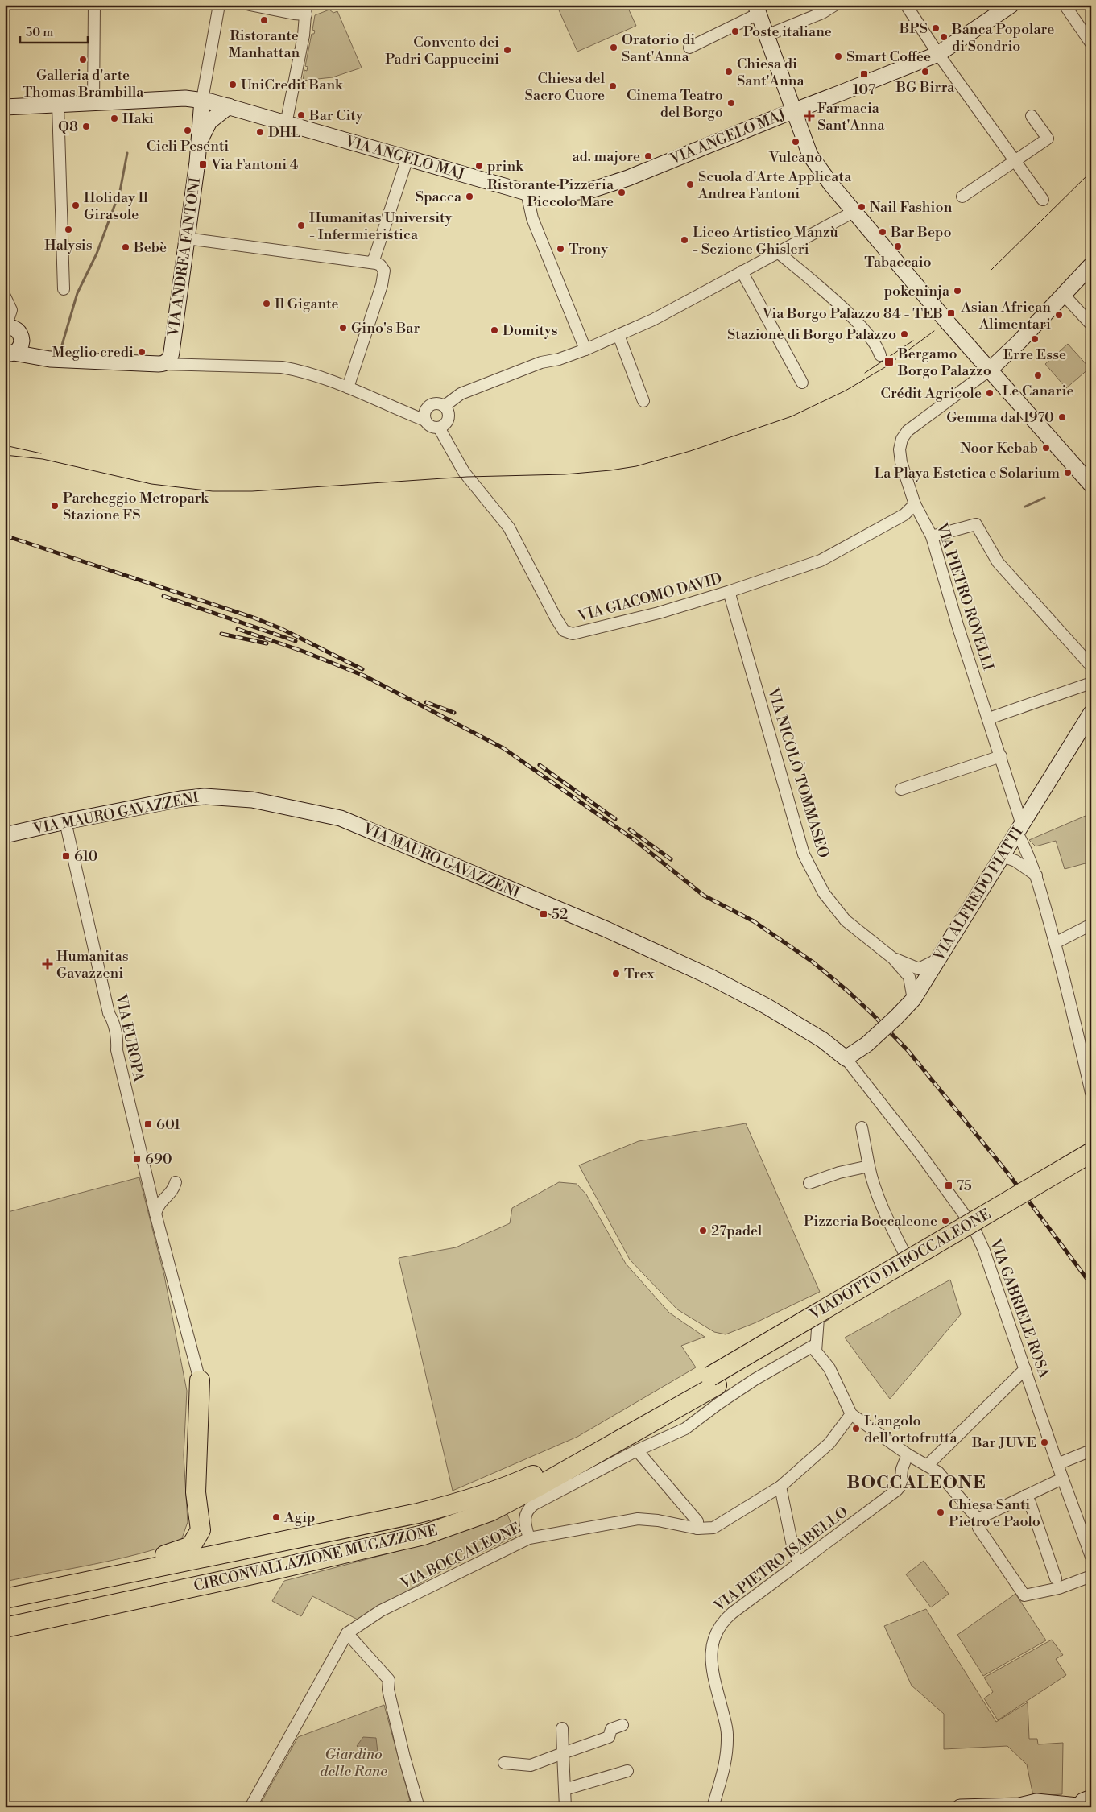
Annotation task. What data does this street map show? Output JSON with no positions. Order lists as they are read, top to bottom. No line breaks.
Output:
{"streets":{"highway":["VIADOTTO DI BOCCALEONE","CIRCONVALLAZIONE MUGAZZONE"],"street":["VIA ANGELO MAJ","VIA ANDREA FANTONI","VIA PIETRO ROVELLI","VIA GIACOMO DAVID","VIA NICOLÒ TOMMASEO","VIA MAURO GAVAZZENI","VIA ALFREDO PIATTI","VIA EUROPA","VIA GABRIELE ROSA","VIA BOCCALEONE","VIA PIETRO ISABELLO"]},"crossings":[["VIA ANGELO MAJ","VIA ANDREA FANTONI"],["VIA PIETRO ROVELLI","VIA GIACOMO DAVID"],["VIA PIETRO ROVELLI","VIA ALFREDO PIATTI"],["VIA GIACOMO DAVID","VIA NICOLÒ TOMMASEO"],["VIA NICOLÒ TOMMASEO","VIA ALFREDO PIATTI"],["VIA MAURO GAVAZZENI","VIA ALFREDO PIATTI"],["VIA MAURO GAVAZZENI","VIA EUROPA"],["VIA MAURO GAVAZZENI","VIA GABRIELE ROSA"],["VIA ALFREDO PIATTI","VIA GABRIELE ROSA"],["VIADOTTO DI BOCCALEONE","CIRCONVALLAZIONE MUGAZZONE"]],"districts":["BOCCALEONE"],"parks":["Giardino delle Rane"],"places":{"other":["Ristorante Manhattan","BPS","Poste italiane","Banca Popolare di Sondrio","Oratorio di Sant'Anna","Convento dei Padri Cappuccini","Smart Coffee","Galleria d'arte Thomas Brambilla","Chiesa di Sant'Anna","BG Birra","UniCredit Bank","Chiesa del Sacro Cuore","Cinema Teatro del Borgo","Bar City","Haki","Q8","Cicli Pesenti","DHL","Vulcano","ad. majore","prink","Scuola d'Arte Applicata Andrea Fantoni","Ristorante Pizzeria Piccolo Mare","Spacca","Holiday Il Girasole","Nail Fashion","Humanitas University - Infermieristica","Halysis","Bar Bepo","Liceo Artistico Manzù - Sezione Ghisleri","Tabaccaio","Bebè","Trony","pokeninja","Il Gigante","Asian African Alimentari","Gino's Bar","Domitys","Stazione di Borgo Palazzo","Erre Esse","Meglio credi","Le Canarie","Crédit Agricole","Gemma dal 1970","Noor Kebab","La Playa Estetica e Solarium","Parcheggio Metropark Stazione FS","Trex","Pizzeria Boccaleone","27padel","L'angolo dell'ortofrutta","Bar JUVE","Chiesa Santi Pietro e Paolo","Agip"],"transit":["107","Via Fantoni 4","Via Borgo Palazzo 84 - TEB","Bergamo Borgo Palazzo","610","52","601","690","75"],"health":["Farmacia Sant'Anna","Humanitas Gavazzeni"]},"scale_bar":"50 m"}
